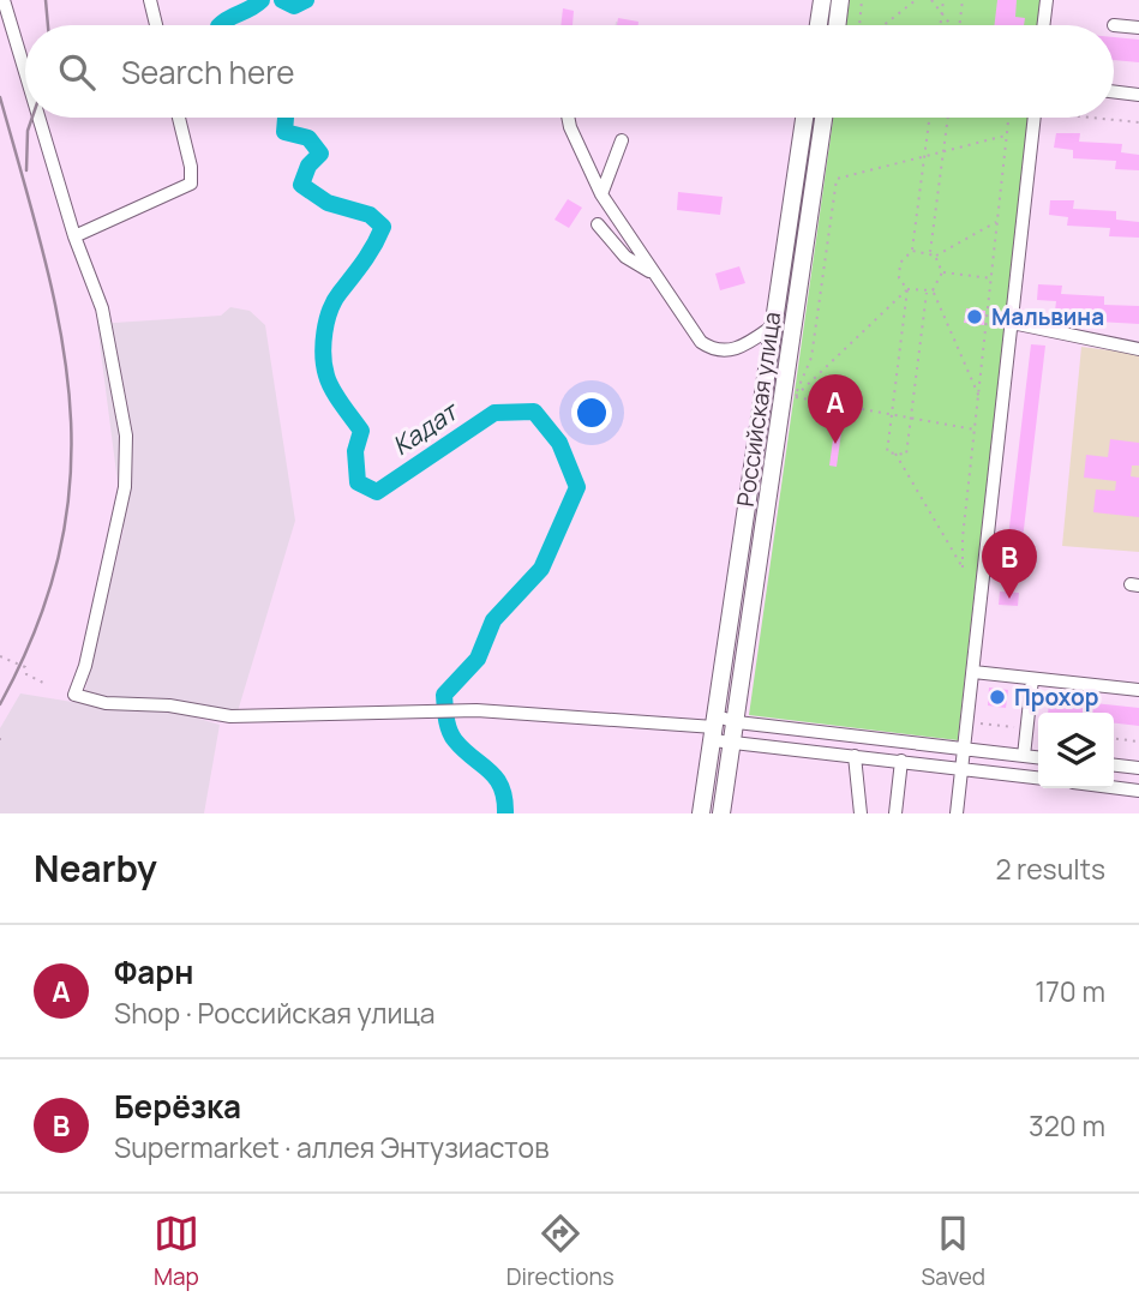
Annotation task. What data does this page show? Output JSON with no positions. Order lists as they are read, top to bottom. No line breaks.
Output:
{"streets":{"main road":["Российская улица"]},"water":["Кадат"],"places":["Мальвина","Прохор"],"page":{"search":"Search here","pins":["A","B"],"heading":["Nearby","2 results"],"list":[{"mark":"A","name":"Фарн","note":"Shop · Российская улица","value":"170 m"},{"mark":"B","name":"Берёзка","note":"Supermarket · аллея Энтузиастов","value":"320 m"}],"nav":["Map","Directions","Saved"]}}
